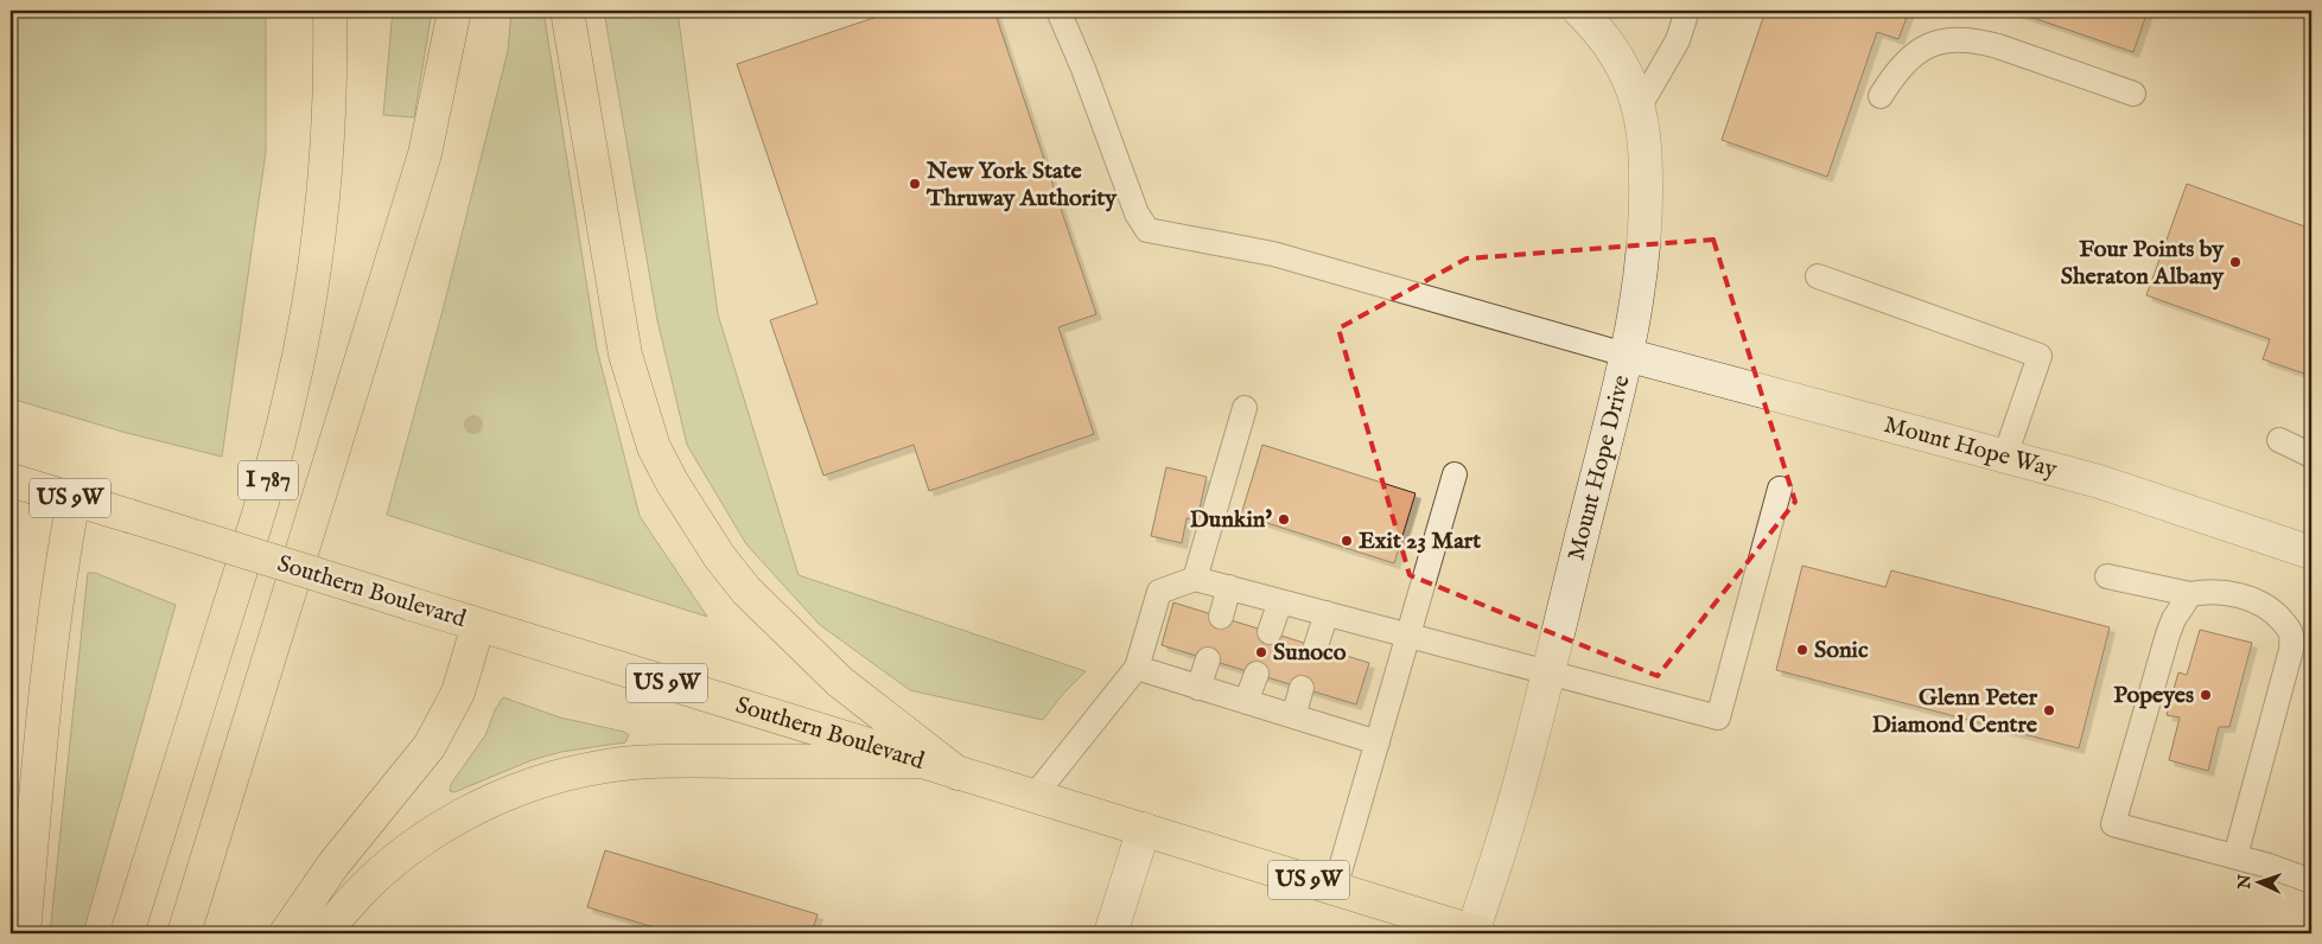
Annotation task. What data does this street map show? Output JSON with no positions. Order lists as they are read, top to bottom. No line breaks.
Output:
{"streets":{"main road":["I 787","US 9W","Southern Boulevard"],"street":["Mount Hope Way","Mount Hope Drive"]},"crossings":[["Mount Hope Way","Mount Hope Drive"],["Mount Hope Drive","Southern Boulevard"]],"places":["New York State Thruway Authority","Four Points by Sheraton Albany","Dunkin'","Exit 23 Mart","Sonic","Sunoco","Popeyes","Glenn Peter Diamond Centre"],"north":"left"}
